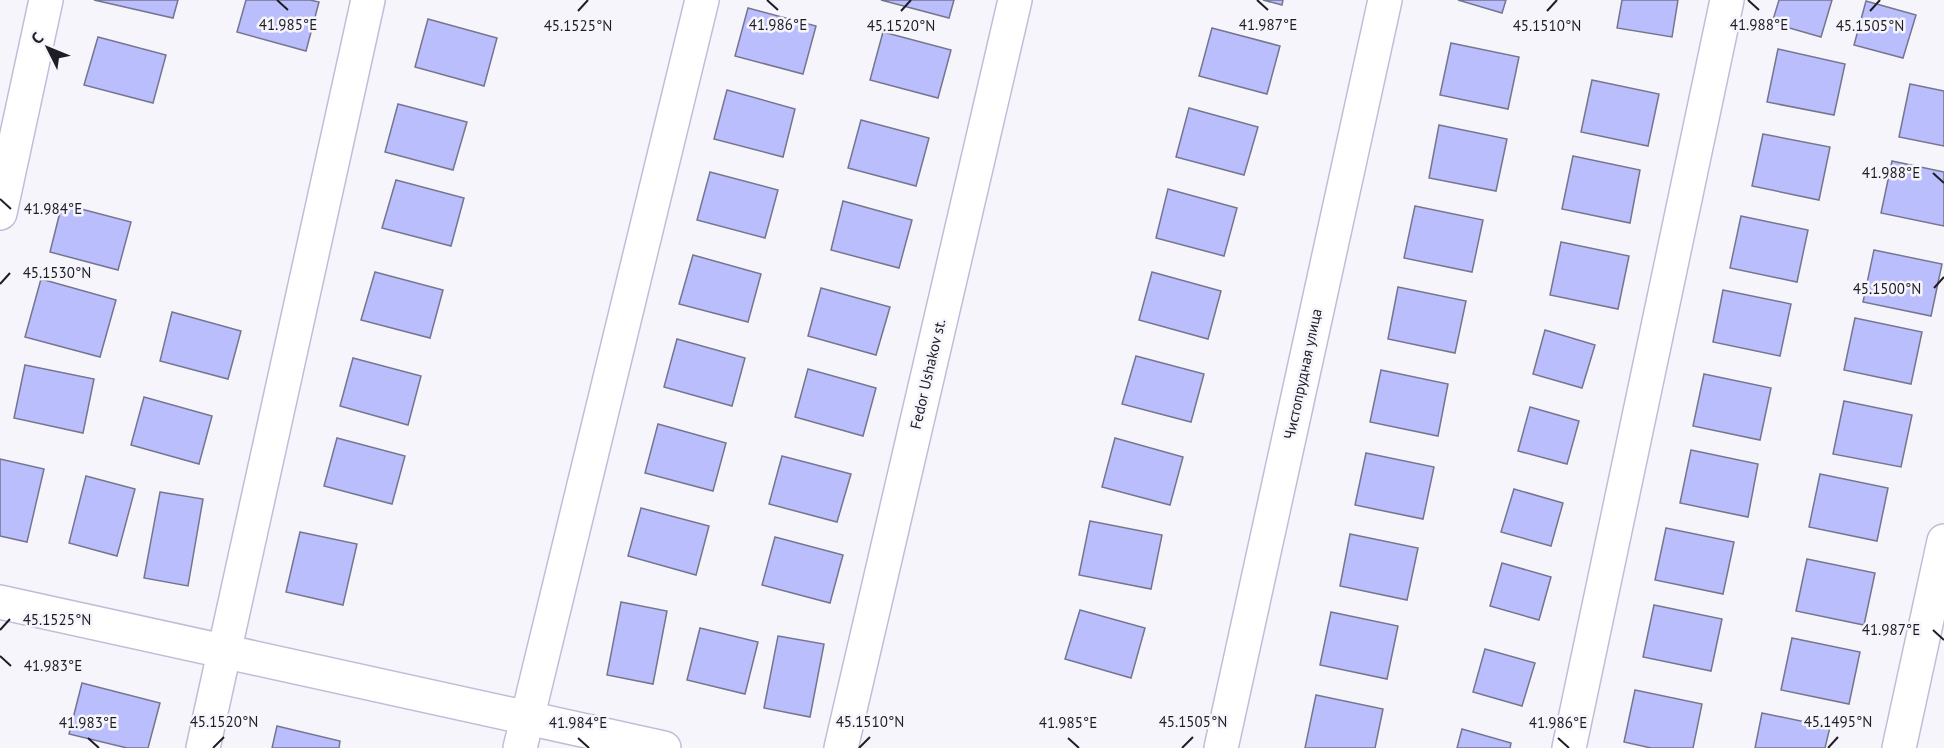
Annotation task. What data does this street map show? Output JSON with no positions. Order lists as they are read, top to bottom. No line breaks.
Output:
{"streets":{"street":["Fedor Ushakov st.","Чистопрудная улица"]},"north":"top left","coordinates":["41.985°E","41.986°E","41.987°E","41.988°E","45.1525°N","45.1520°N","45.1510°N","45.1505°N","41.984°E","45.1530°N","45.1500°N","41.983°E","45.1495°N"]}
